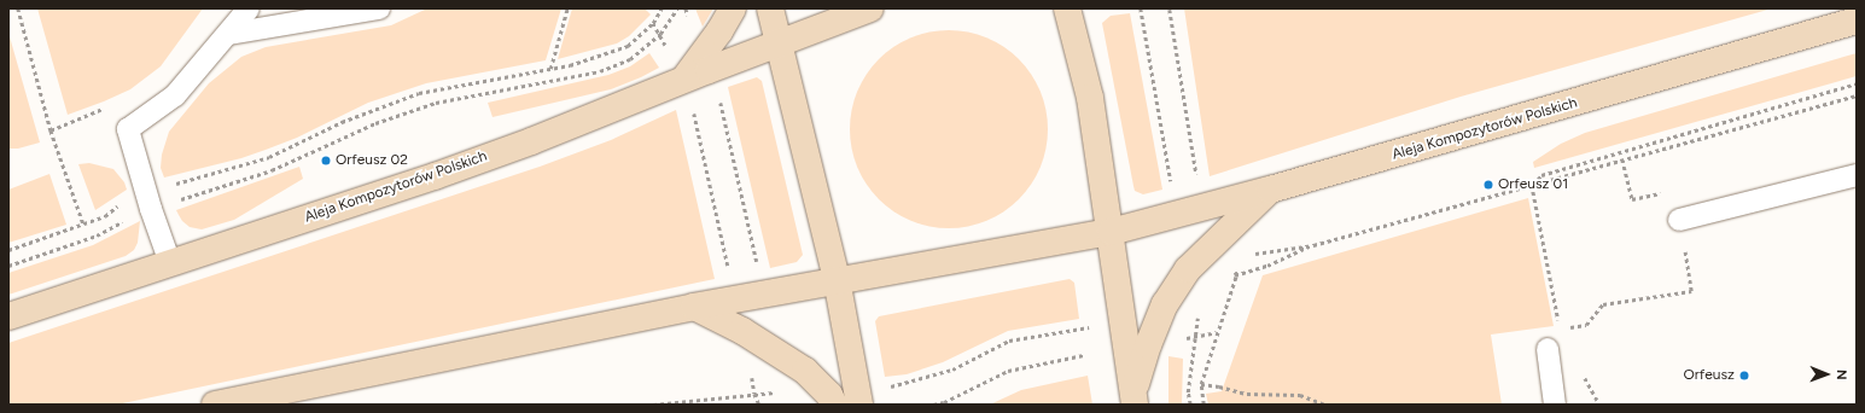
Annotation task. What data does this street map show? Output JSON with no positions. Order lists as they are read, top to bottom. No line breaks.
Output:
{"streets":{"street":["Aleja Kompozytorów Polskich"]},"places":["Orfeusz 02","Orfeusz 01","Orfeusz"],"north":"right"}
